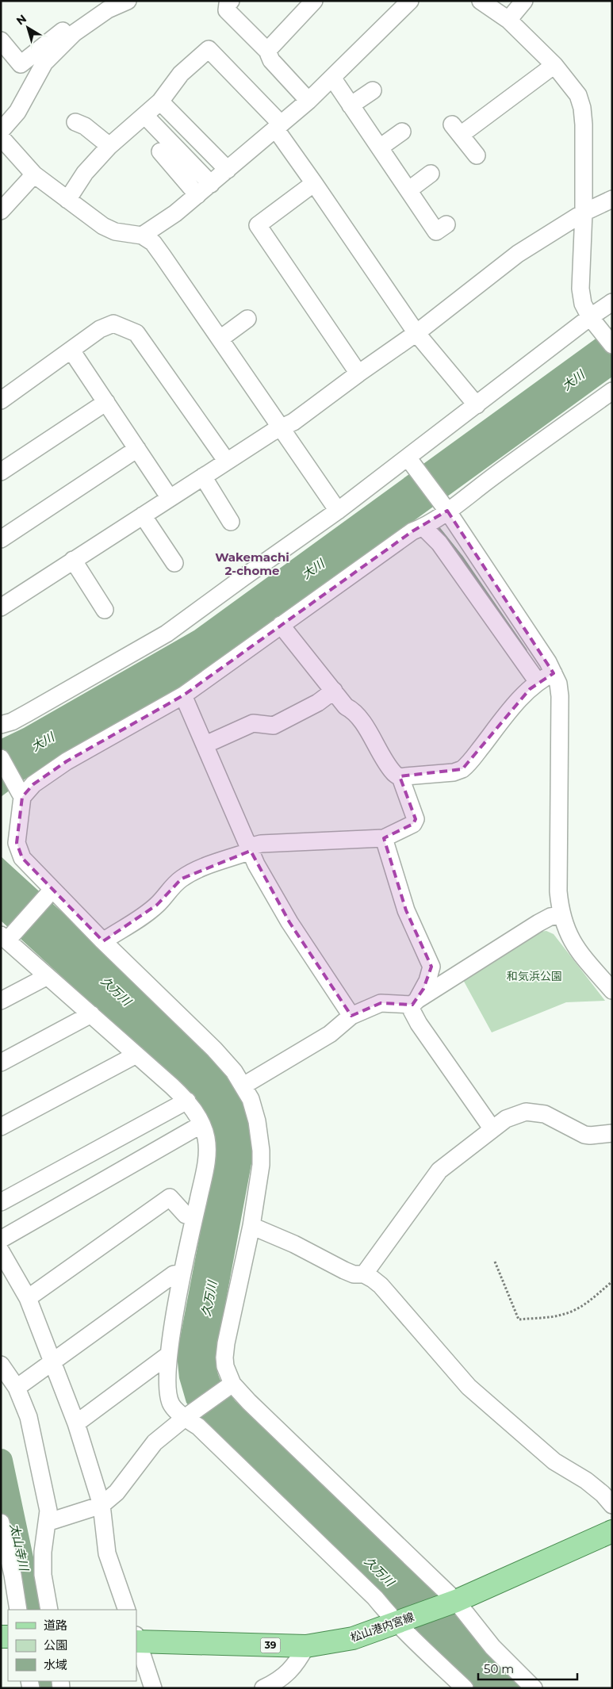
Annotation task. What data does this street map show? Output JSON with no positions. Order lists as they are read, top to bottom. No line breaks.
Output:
{"streets":{"main road":["松山港内宮線","39"]},"districts":["Wakemachi 2-chome"],"water":["大川","久万川","太山寺川"],"parks":["和気浜公園"],"legend":["道路","公園","水域"],"scale_bar":"50 m","north":"top left"}
